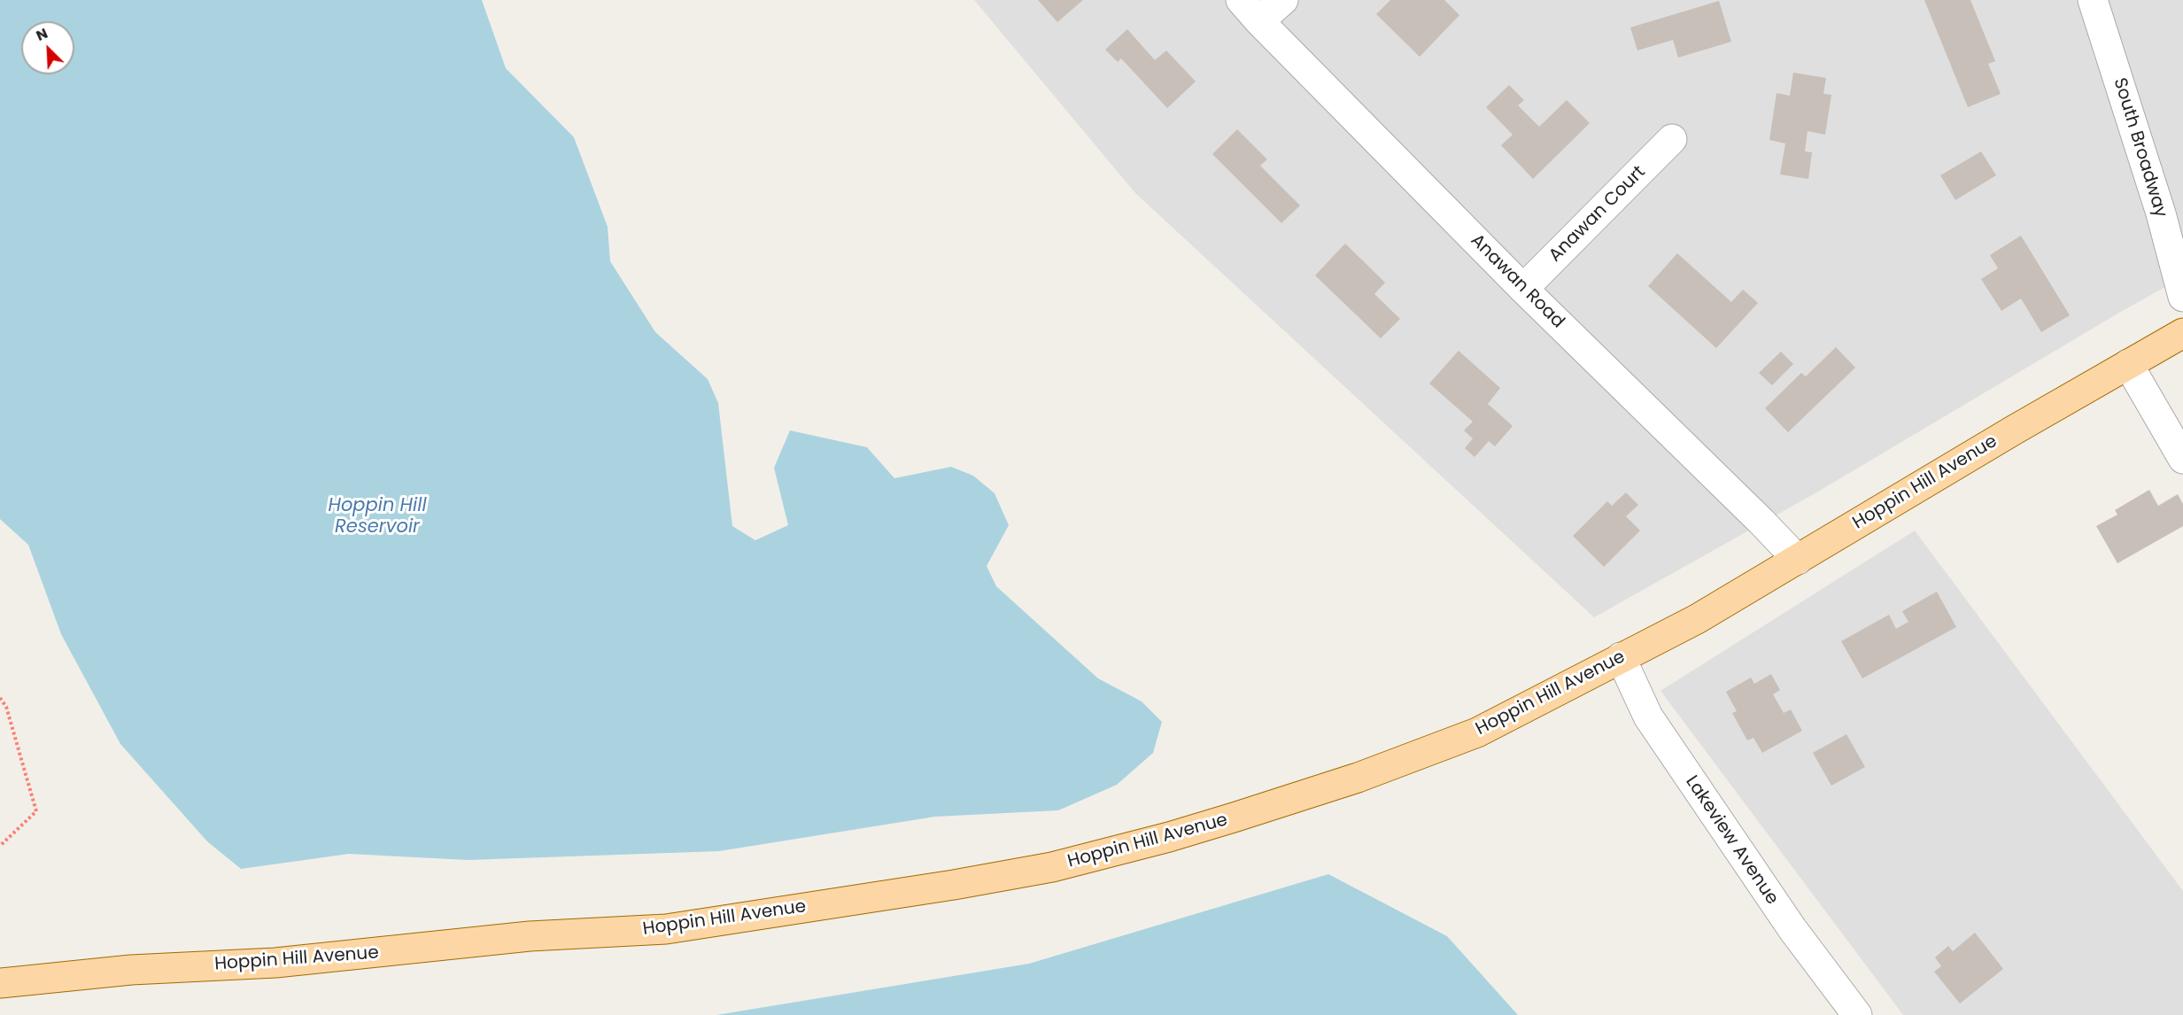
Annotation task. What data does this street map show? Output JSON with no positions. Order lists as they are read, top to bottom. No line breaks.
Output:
{"streets":{"main road":["Hoppin Hill Avenue"],"street":["South Broadway","Anawan Court","Anawan Road","Lakeview Avenue"]},"crossings":[["Anawan Court","Anawan Road"],["Anawan Road","Hoppin Hill Avenue"],["Hoppin Hill Avenue","Lakeview Avenue"]],"water":["Hoppin Hill Reservoir"],"north":"top left"}
